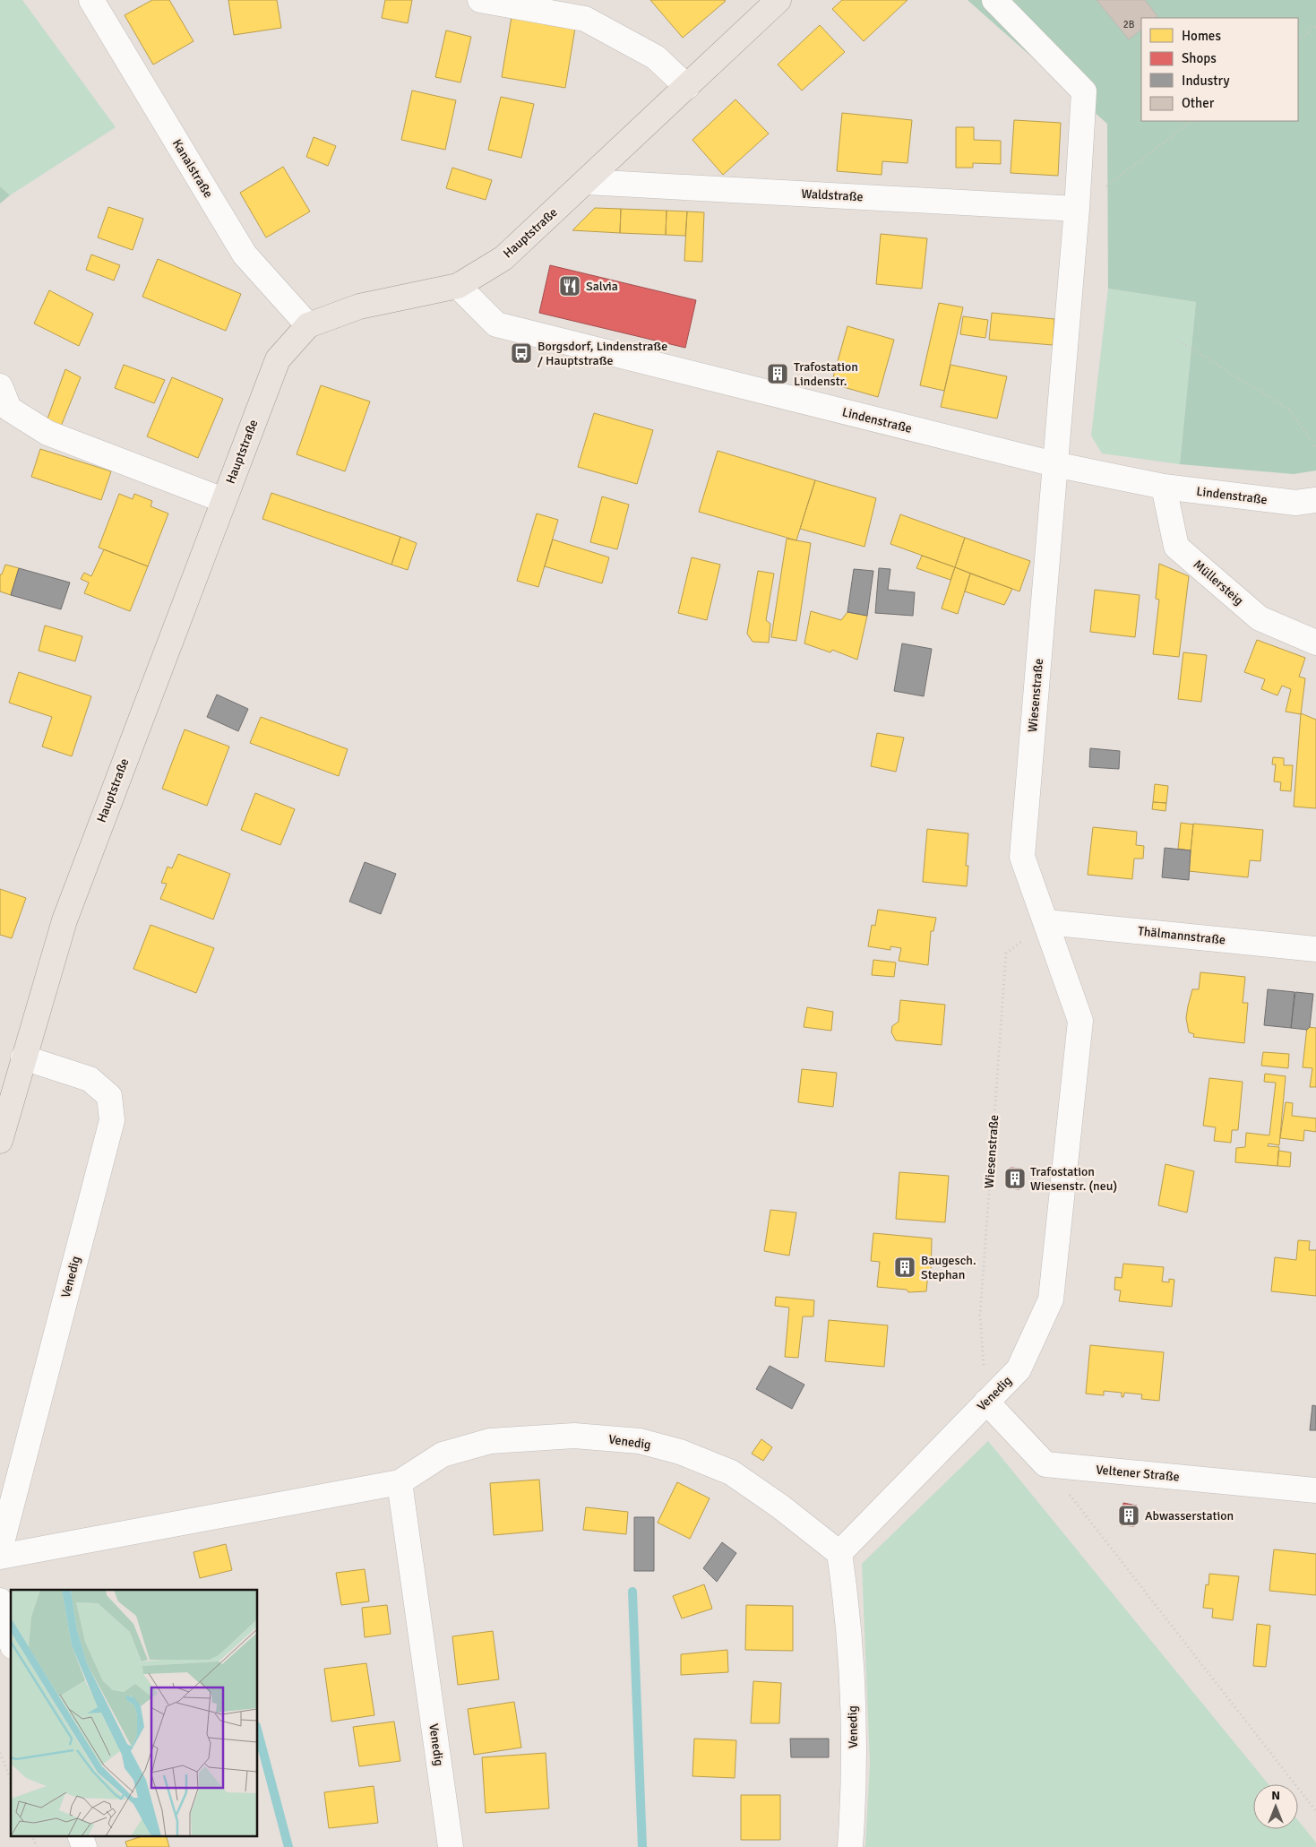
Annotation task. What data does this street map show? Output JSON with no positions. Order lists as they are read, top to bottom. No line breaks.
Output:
{"streets":{"main road":["Hauptstraße"],"street":["Kanalstraße","Waldstraße","Lindenstraße","Müllersteig","Wiesenstraße","Thälmannstraße","Venedig","Veltener Straße"]},"crossings":[["Kanalstraße","Hauptstraße"],["Waldstraße","Hauptstraße"],["Hauptstraße","Lindenstraße"],["Hauptstraße","Venedig"],["Lindenstraße","Müllersteig"],["Lindenstraße","Wiesenstraße"],["Wiesenstraße","Thälmannstraße"],["Wiesenstraße","Venedig"]],"places":{"restaurant":["Salvia"],"bus stop":["Borgsdorf, Lindenstraße / Hauptstraße"],"building":["Trafostation Lindenstr.","Trafostation Wiesenstr. (neu)","Baugesch. Stephan","Abwasserstation"]},"house_numbers":["2B"],"legend":["Homes","Shops","Industry","Other"],"north":"top"}
